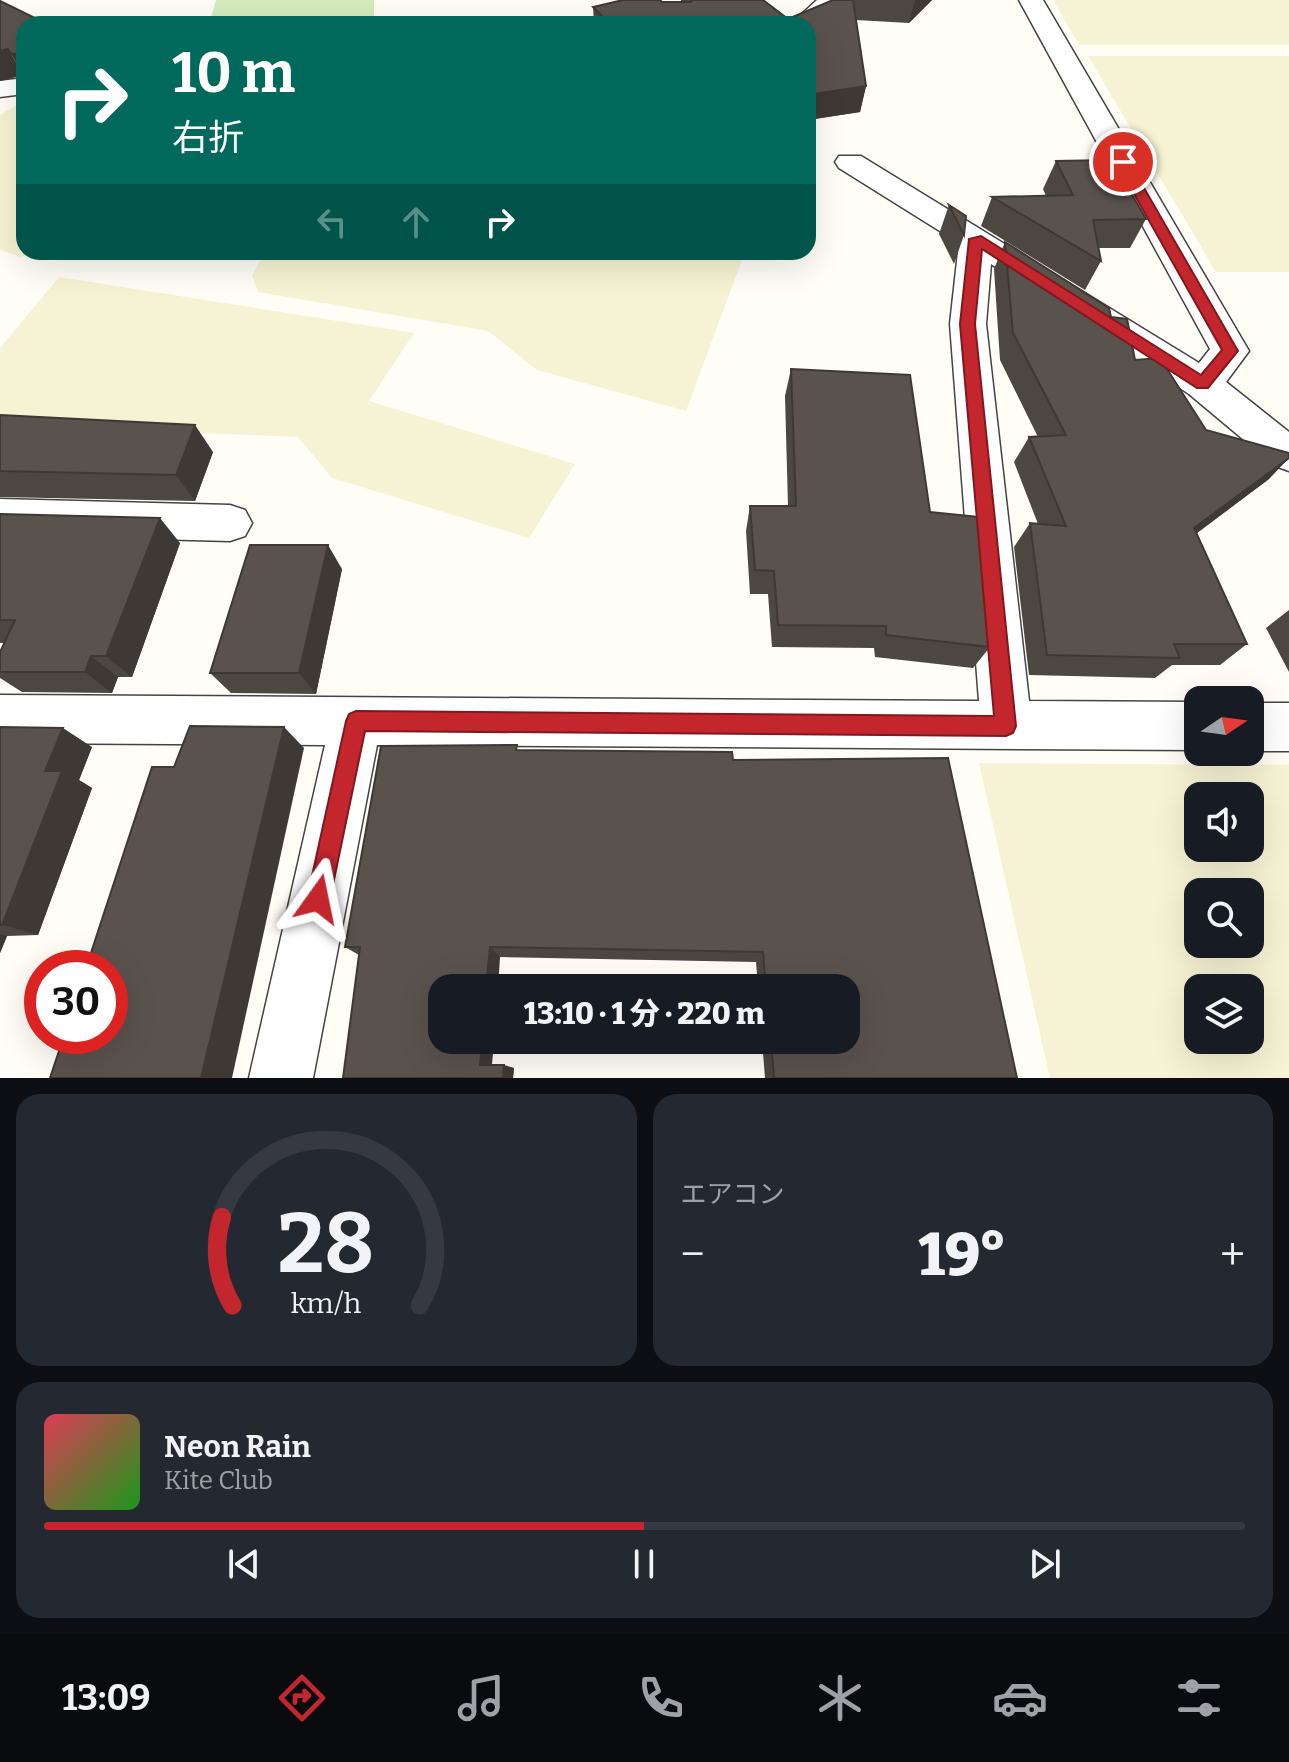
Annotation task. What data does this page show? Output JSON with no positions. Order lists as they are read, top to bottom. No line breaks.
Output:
{"north":"right","page":{"turn":["10 m","右折"],"limit":"30","trip":"13:10 · 1 分 · 220 m","tile":"エアコン","heat":["−","19°","+"],"song":["Neon Rain","Kite Club"],"tabs":"13:09","gauge":["28","km/h"]}}
